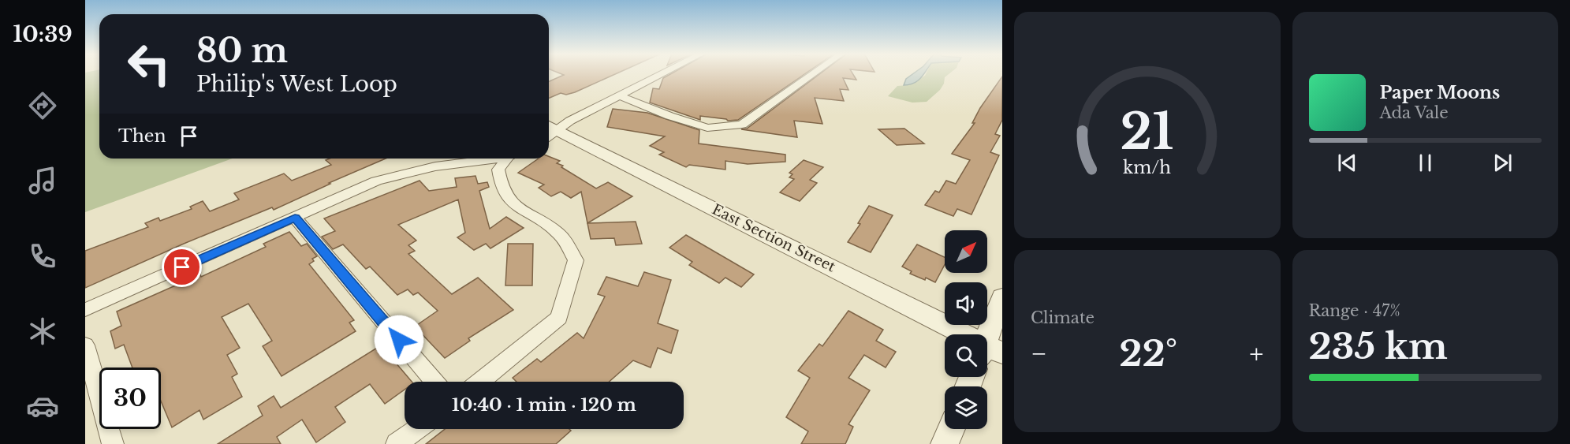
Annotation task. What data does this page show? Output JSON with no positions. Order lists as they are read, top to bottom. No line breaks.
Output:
{"streets":{"street":["East Section Street"]},"north":"top right","page":{"tabs":"10:39","turn":["80 m","Philip's West Loop"],"song":["Paper Moons","Ada Vale"],"then":"Then","tile":["Climate",["Range · 47%","235 km"]],"heat":["−","22°","+"],"limit":"30","trip":"10:40 · 1 min · 120 m","gauge":["21","km/h"]}}
